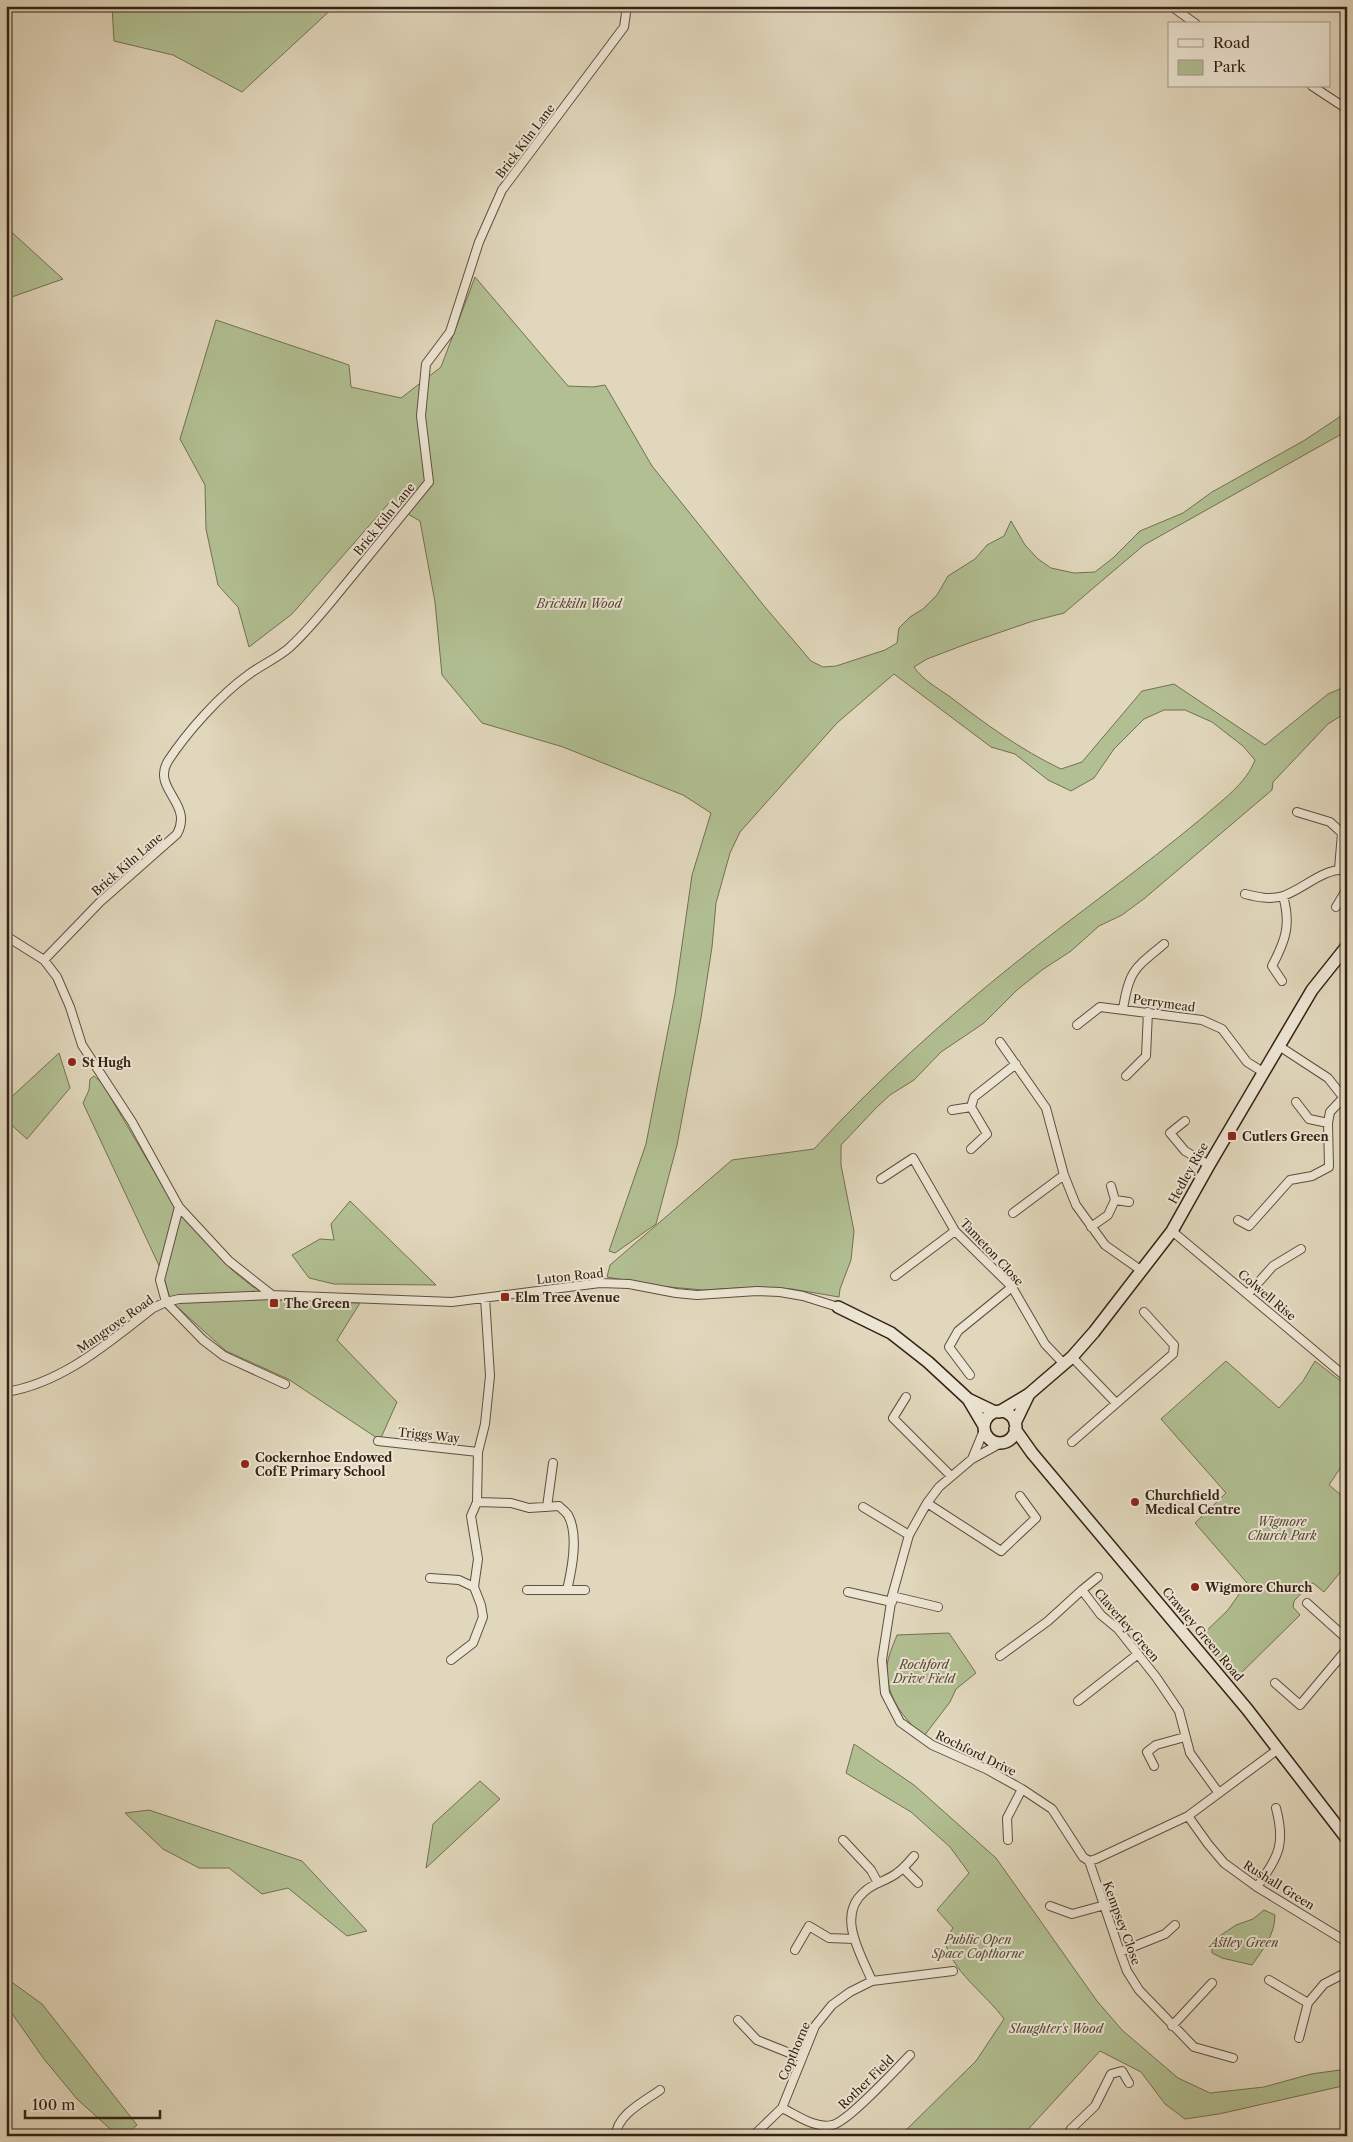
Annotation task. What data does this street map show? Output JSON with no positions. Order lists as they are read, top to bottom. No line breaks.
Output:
{"streets":{"street":["Brick Kiln Lane","Perrymead","Hedley Rise","Tameton Close","Luton Road","Colwell Rise","Mangrove Road","Triggs Way","Claverley Green","Crawley Green Road","Rochford Drive","Rushall Green","Kempsey Close","Copthorne","Rother Field"]},"crossings":[["Perrymead","Hedley Rise"],["Hedley Rise","Tameton Close"],["Hedley Rise","Colwell Rise"],["Hedley Rise","Crawley Green Road"],["Hedley Rise","Rochford Drive"],["Luton Road","Mangrove Road"],["Crawley Green Road","Rochford Drive"],["Rochford Drive","Kempsey Close"],["Copthorne","Rother Field"]],"parks":["Brickkiln Wood","Wigmore Church Park","Rochford Drive Field","Public Open Space Copthorne","Astley Green","Slaughter's Wood"],"places":{"other":["St Hugh","Cockernhoe Endowed CofE Primary School","Churchfield Medical Centre","Wigmore Church"],"transit":["Cutlers Green","Elm Tree Avenue","The Green"]},"legend":["Road","Park"],"scale_bar":"100 m"}
